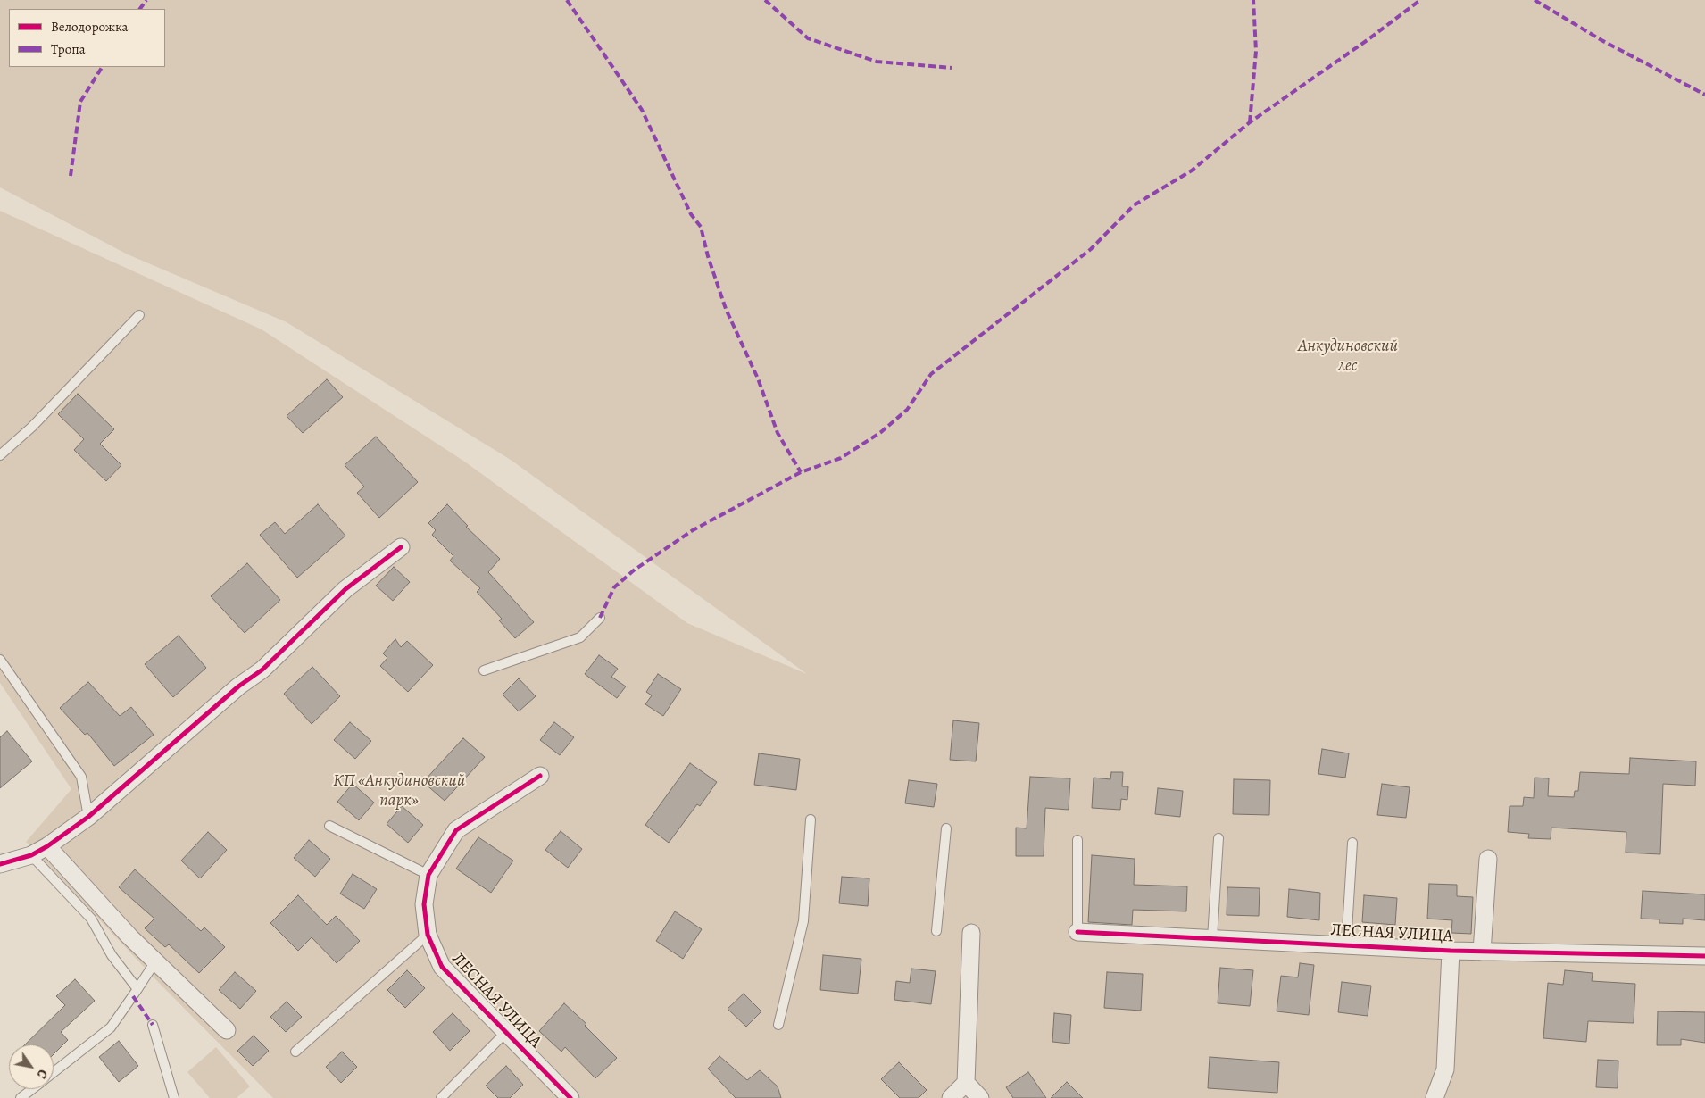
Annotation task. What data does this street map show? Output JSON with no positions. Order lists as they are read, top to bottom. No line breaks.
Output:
{"streets":{"street":["ЛЕСНАЯ УЛИЦА"]},"parks":["Анкудиновский лес","КП «Анкудиновский парк»"],"legend":["Велодорожка","Тропа"],"north":"bottom right"}
